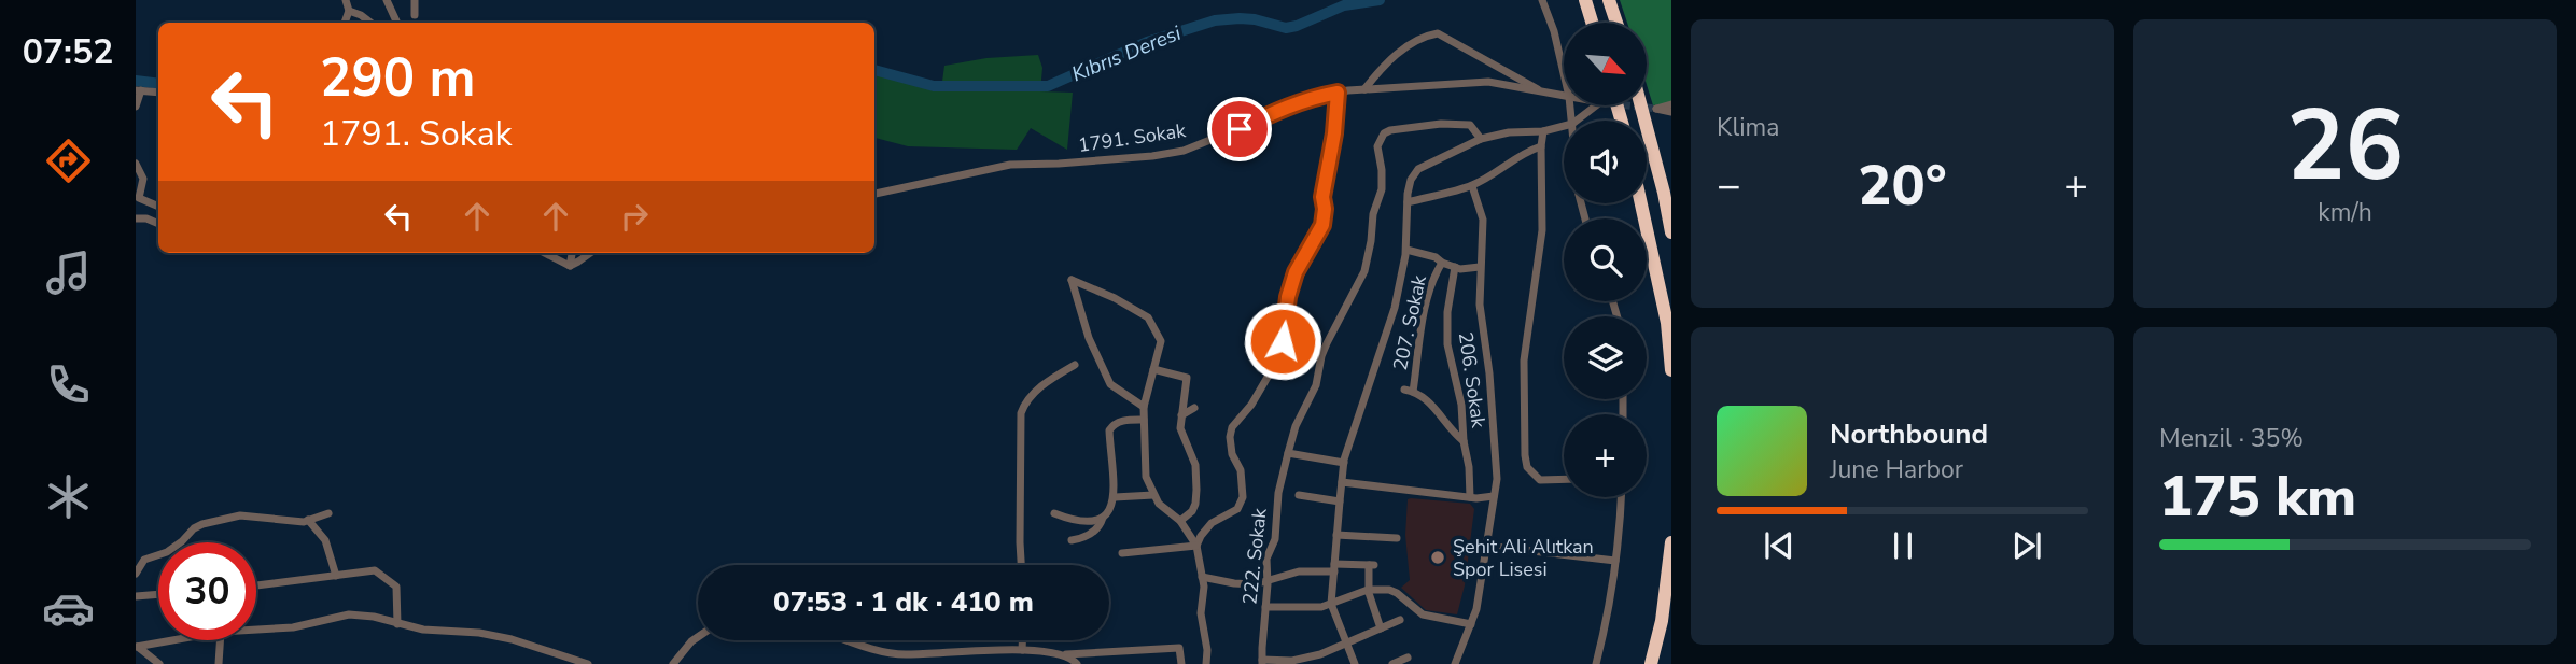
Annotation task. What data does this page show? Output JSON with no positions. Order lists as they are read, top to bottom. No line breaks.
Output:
{"streets":{"street":["1791. Sokak","207. Sokak","206. Sokak","222. Sokak"]},"crossings":[["207. Sokak","206. Sokak"]],"water":["Kıbrıs Deresi"],"places":["Şehit Ali Alıtkan Spor Lisesi"],"north":"bottom right","page":{"tabs":"07:52","tile":["Klima",["26","km/h"],["Menzil · 35%","175 km"]],"map_buttons":"+","turn":["290 m","1791. Sokak"],"heat":["−","20°","+"],"song":["Northbound","June Harbor"],"limit":"30","trip":"07:53 · 1 dk · 410 m"}}
